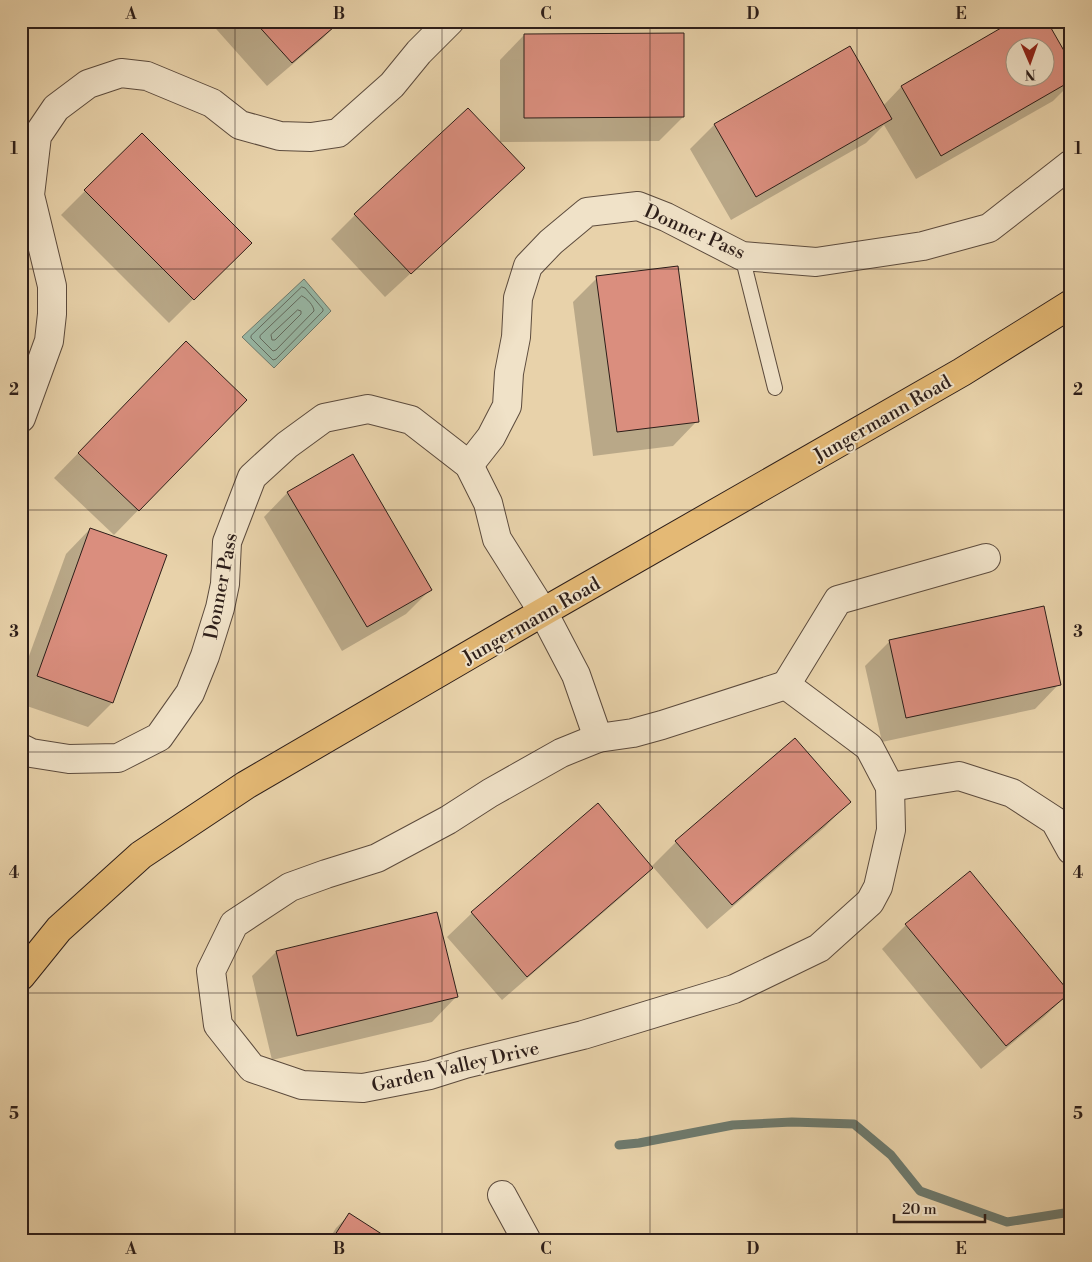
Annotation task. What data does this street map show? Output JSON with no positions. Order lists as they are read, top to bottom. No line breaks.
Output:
{"streets":{"main road":["Jungermann Road"],"street":["Donner Pass","Garden Valley Drive"]},"crossings":[["Donner Pass","Jungermann Road"]],"scale_bar":"20 m","north":"bottom","grid":{"columns":["A","B","C","D","E"],"rows":["1","2","3","4","5"]}}
